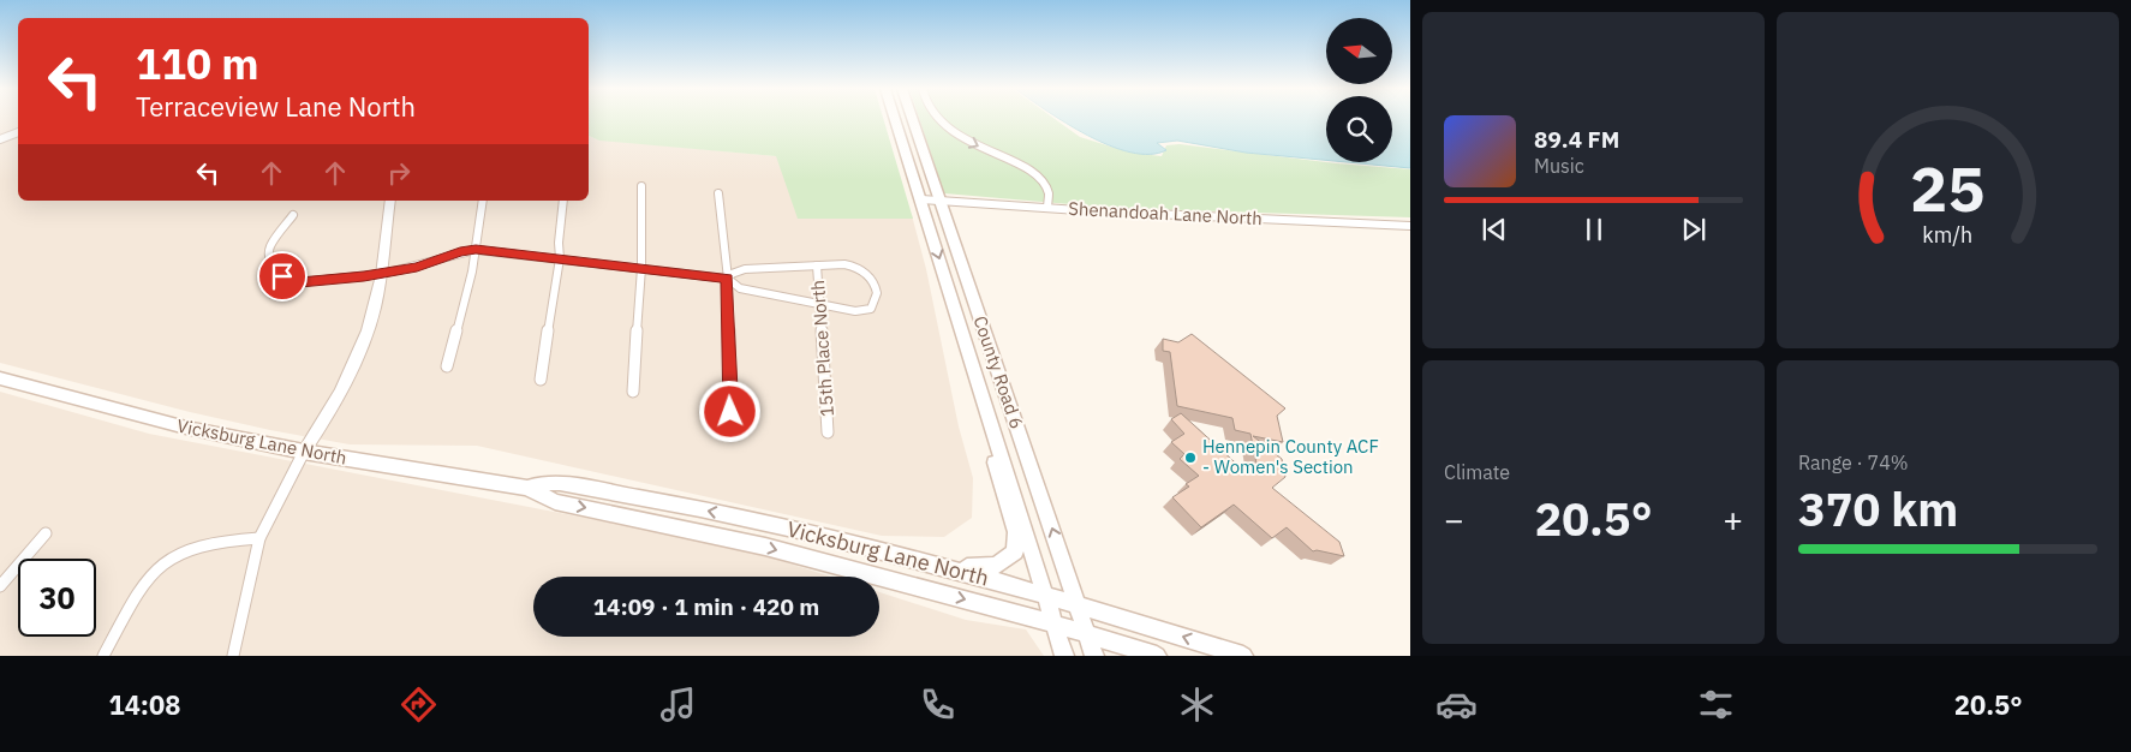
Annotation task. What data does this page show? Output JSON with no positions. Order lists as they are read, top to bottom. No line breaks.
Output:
{"streets":{"main road":["County Road 6","Vicksburg Lane North"],"street":["Shenandoah Lane North","15th Place North"]},"crossings":[["Shenandoah Lane North","County Road 6"],["County Road 6","Vicksburg Lane North"]],"places":["Hennepin County ACF - Women's Section"],"north":"left","page":{"turn":["110 m","Terraceview Lane North"],"song":["89.4 FM","Music"],"tile":["Climate",["Range · 74%","370 km"]],"heat":["−","20.5°","+"],"limit":"30","trip":"14:09 · 1 min · 420 m","tabs":["14:08","20.5°"],"gauge":["25","km/h"]}}
